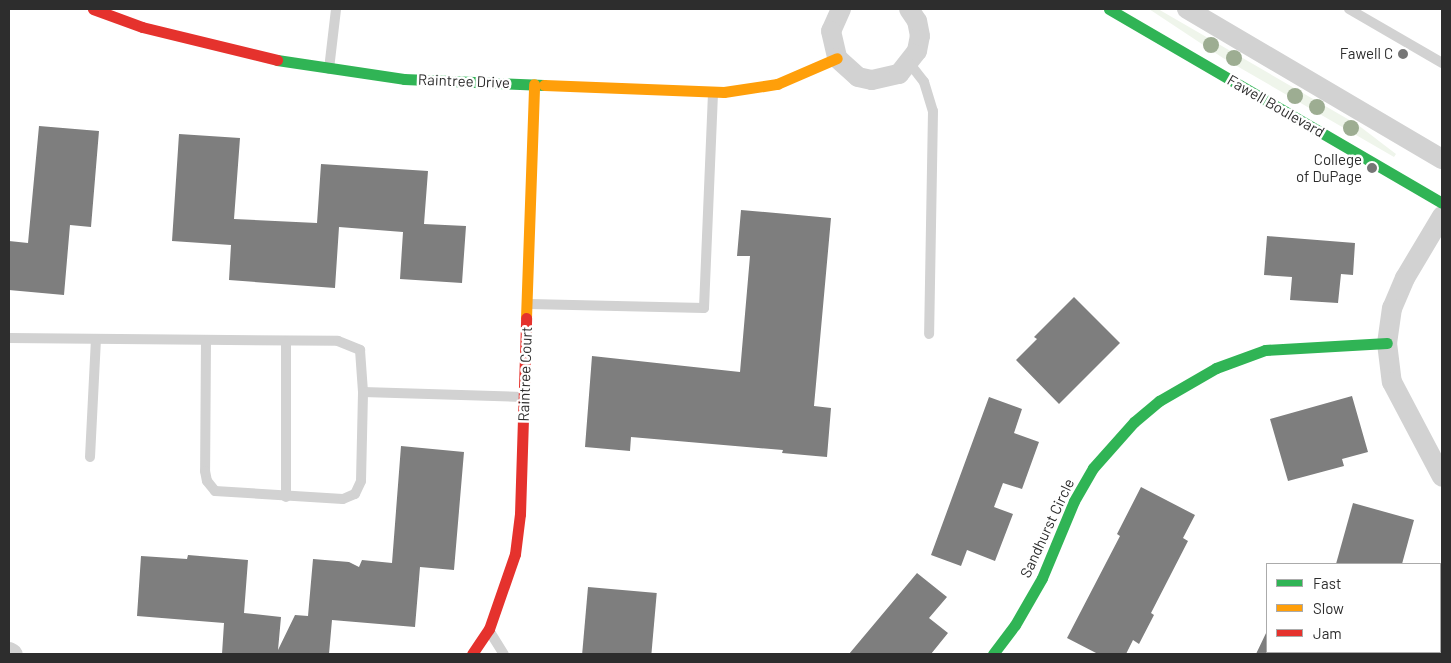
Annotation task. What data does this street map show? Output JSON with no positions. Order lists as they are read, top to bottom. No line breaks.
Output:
{"streets":{"street":["Raintree Drive","Fawell Boulevard","Raintree Court","Sandhurst Circle"]},"crossings":[["Raintree Drive","Raintree Court"]],"places":["Fawell C","College of DuPage"],"legend":["Fast","Slow","Jam"]}
